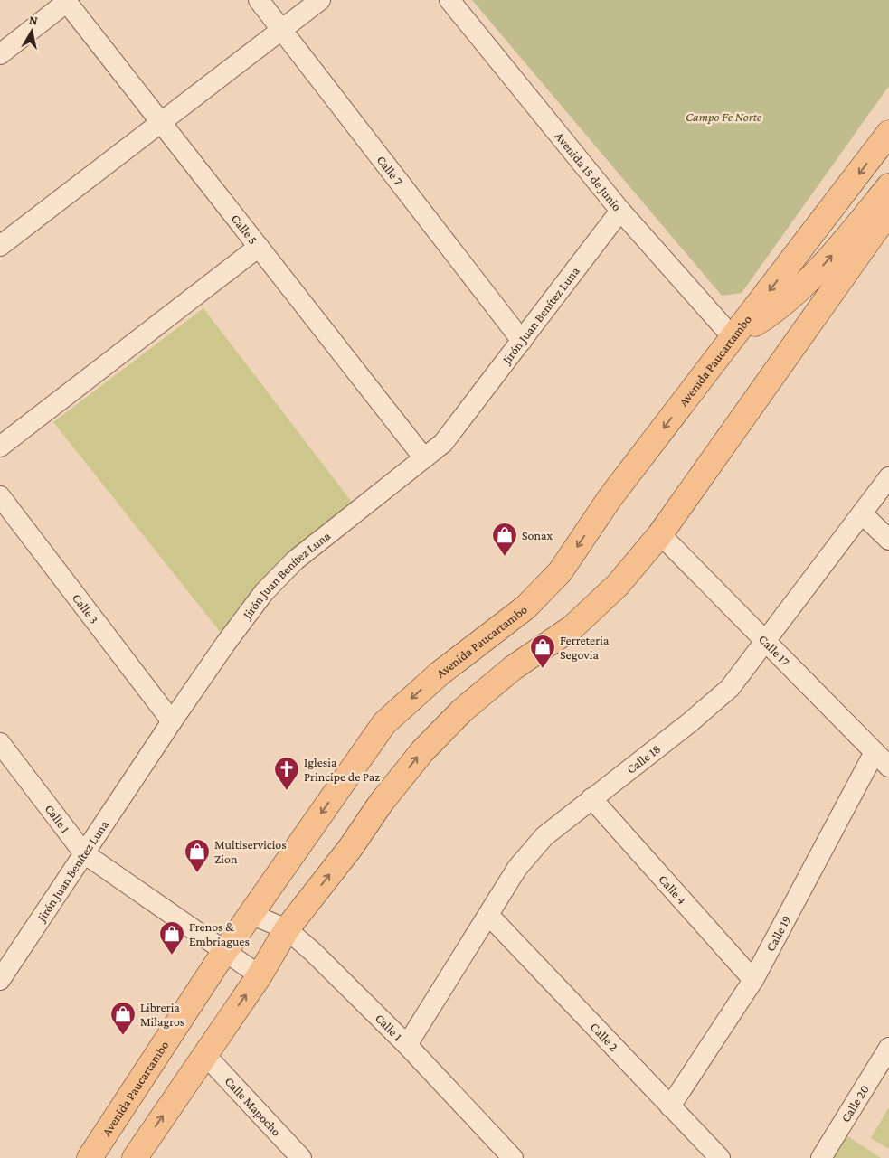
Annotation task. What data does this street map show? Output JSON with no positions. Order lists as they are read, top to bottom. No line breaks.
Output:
{"streets":{"main road":["Avenida Paucartambo"],"street":["Calle 7","Avenida 15 de Junio","Calle 5","Jirón Juan Benítez Luna","Calle 3","Calle 17","Calle 18","Calle 1","Calle 4","Calle 19","Calle 2","Calle 20","Calle Mapocho"]},"crossings":[["Calle 7","Jirón Juan Benítez Luna"],["Avenida 15 de Junio","Jirón Juan Benítez Luna"],["Avenida 15 de Junio","Avenida Paucartambo"],["Calle 5","Jirón Juan Benítez Luna"],["Jirón Juan Benítez Luna","Calle 3"],["Jirón Juan Benítez Luna","Calle 1"],["Avenida Paucartambo","Calle 1"],["Calle 17","Calle 18"],["Calle 17","Calle 19"],["Calle 18","Calle 1"],["Calle 18","Calle 4"],["Calle 18","Calle 2"],["Calle 4","Calle 19"],["Calle 19","Calle 2"]],"parks":["Campo Fe Norte"],"places":{"shop":["Sonax","Ferreteria Segovia","Multiservicios Zion","Frenos & Embriagues","Libreria Milagros"],"church":["Iglesia Principe de Paz"]},"north":"top"}
